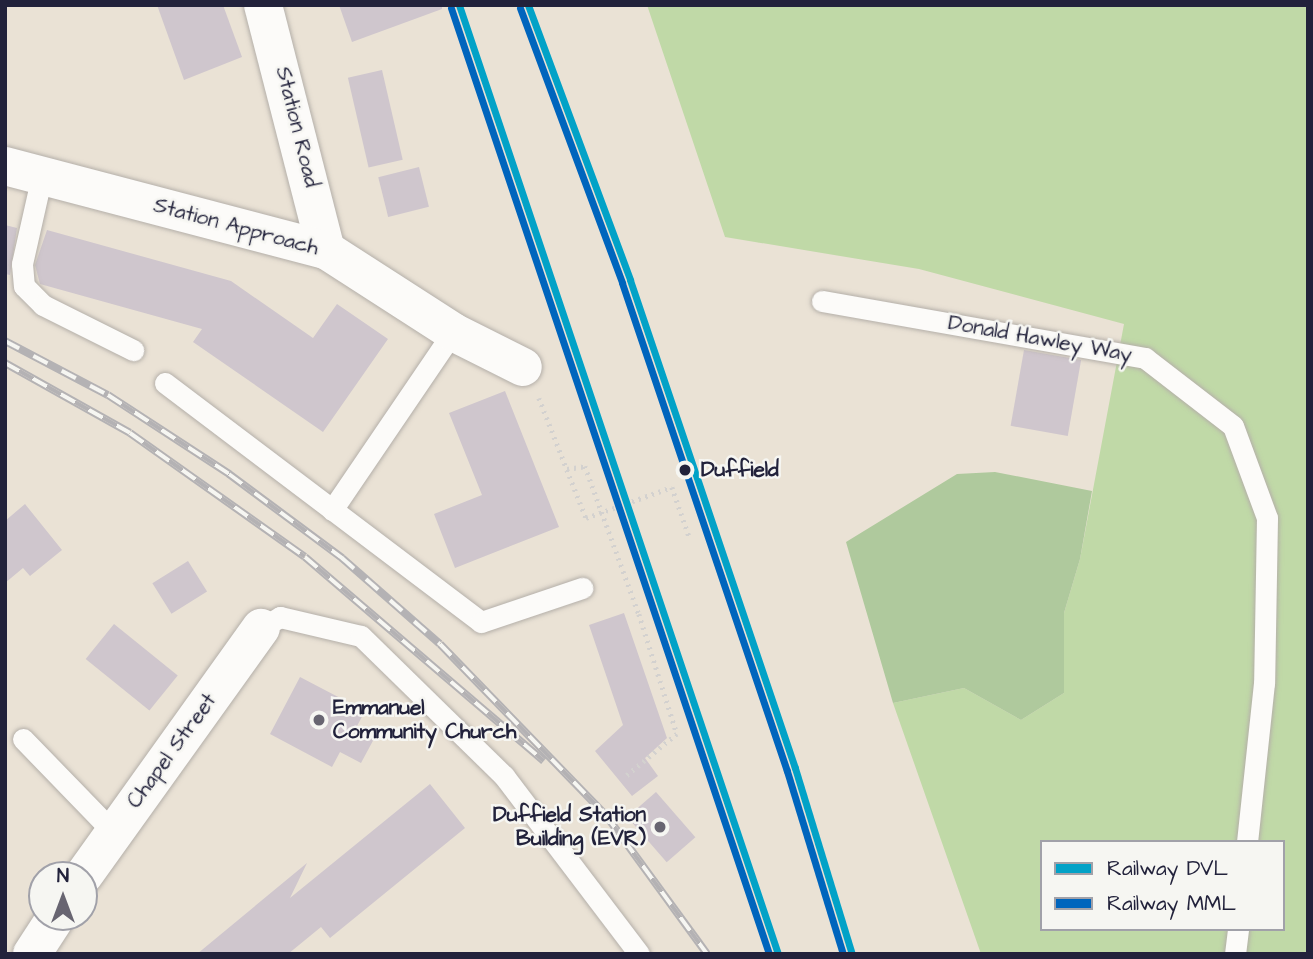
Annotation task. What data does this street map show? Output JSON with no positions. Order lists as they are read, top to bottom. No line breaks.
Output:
{"streets":{"street":["Station Road","Station Approach","Chapel Street"],"lane":["Donald Hawley Way"]},"crossings":[["Station Road","Station Approach"]],"places":["Duffield","Emmanuel Community Church","Duffield Station Building (EVR)"],"lines":["rail line DVL","rail line MML"],"legend":["Railway DVL","Railway MML"],"north":"top"}
